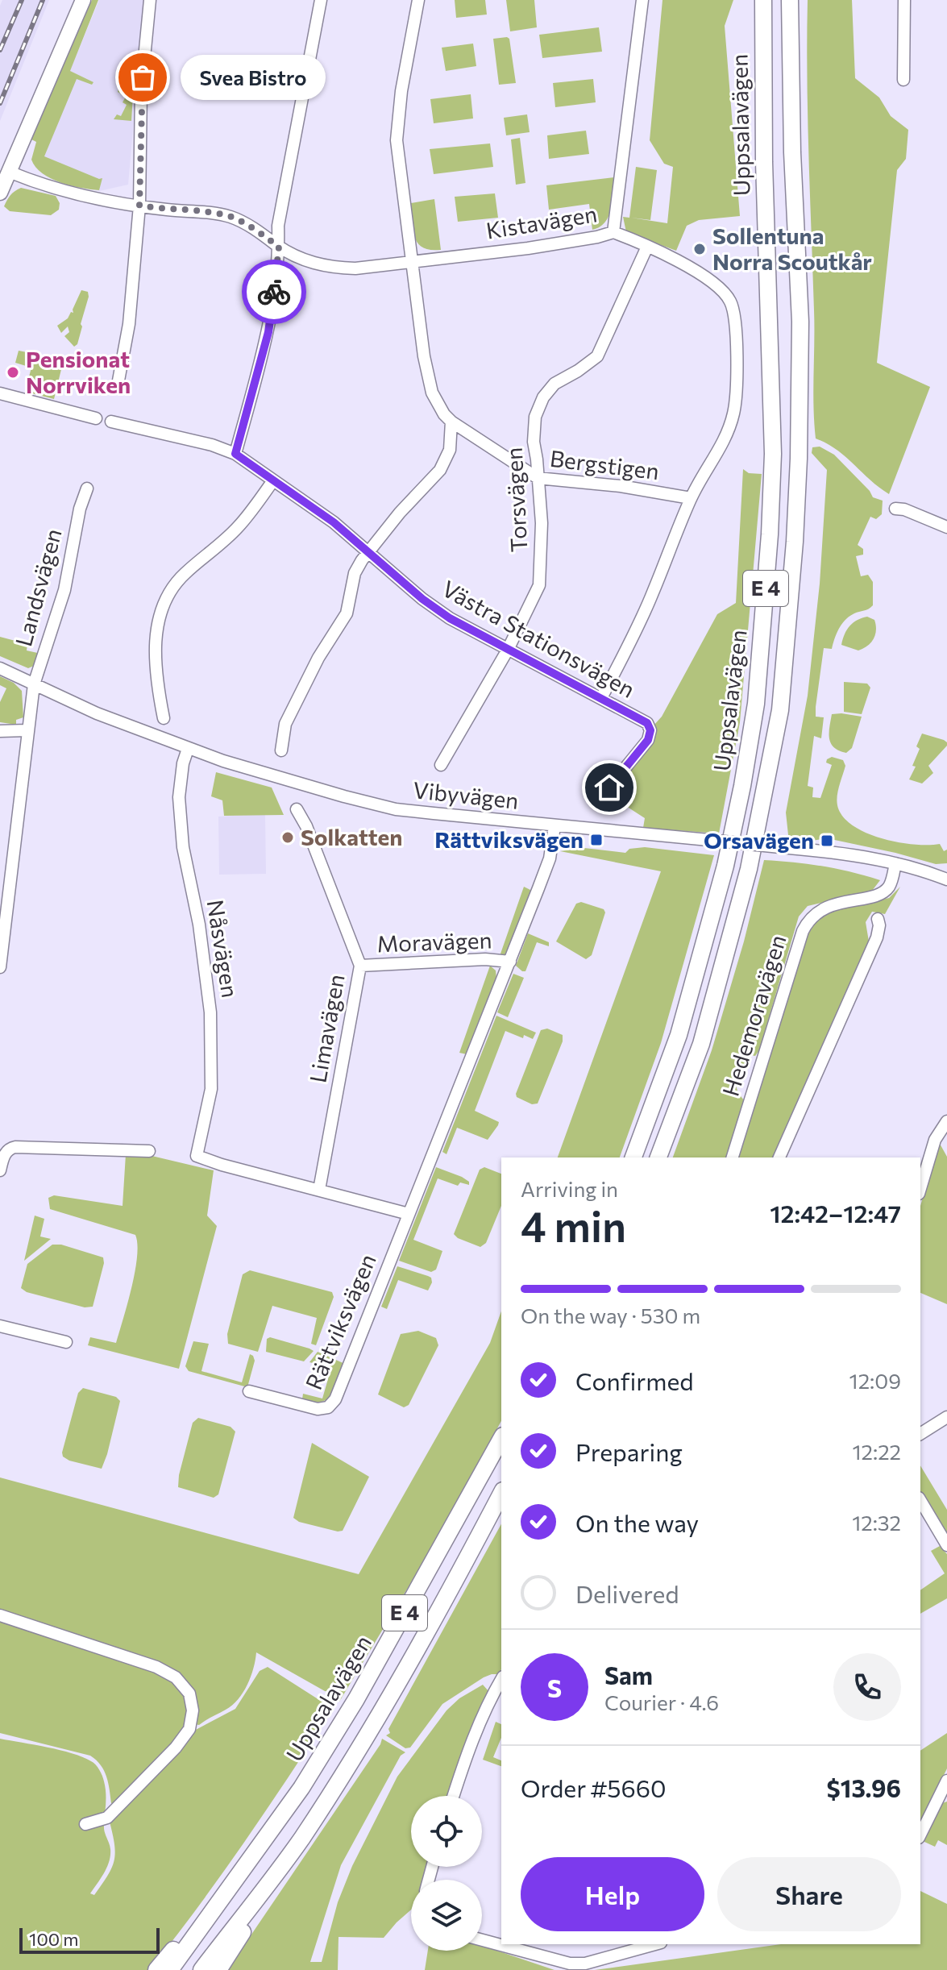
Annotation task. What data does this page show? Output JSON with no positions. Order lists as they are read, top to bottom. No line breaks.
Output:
{"streets":{"highway":["Uppsalavägen","E 4"],"street":["Kistavägen","Bergstigen","Torsvägen","Landsvägen","Västra Stationsvägen","Vibyvägen","Moravägen","Nåsvägen","Hedemoravägen","Limavägen","Rättviksvägen"]},"crossings":[["Kistavägen","Bergstigen"],["Kistavägen","Torsvägen"],["Kistavägen","Västra Stationsvägen"],["Bergstigen","Torsvägen"],["Torsvägen","Västra Stationsvägen"],["Landsvägen","Vibyvägen"],["Vibyvägen","Nåsvägen"],["Vibyvägen","Hedemoravägen"],["Vibyvägen","Rättviksvägen"],["Moravägen","Limavägen"],["Moravägen","Rättviksvägen"],["Nåsvägen","Limavägen"]],"places":{"other":["Svea Bistro","Sollentuna Norra Scoutkår","Pensionat Norrviken","Solkatten"],"transit":["Rättviksvägen","Orsavägen"]},"scale_bar":"100 m","page":{"bubble":"Svea Bistro","heading":["4 min","Arriving in","12:42–12:47"],"panel":["Sam","Courier · 4.6","Order #5660","$13.96"],"bar":"On the way · 530 m","list":[["Confirmed","12:09"],["Preparing","12:22"],["On the way","12:32"],"Delivered"],"round":"S","buttons":["Help","Share"],"scale":"100 m"}}
